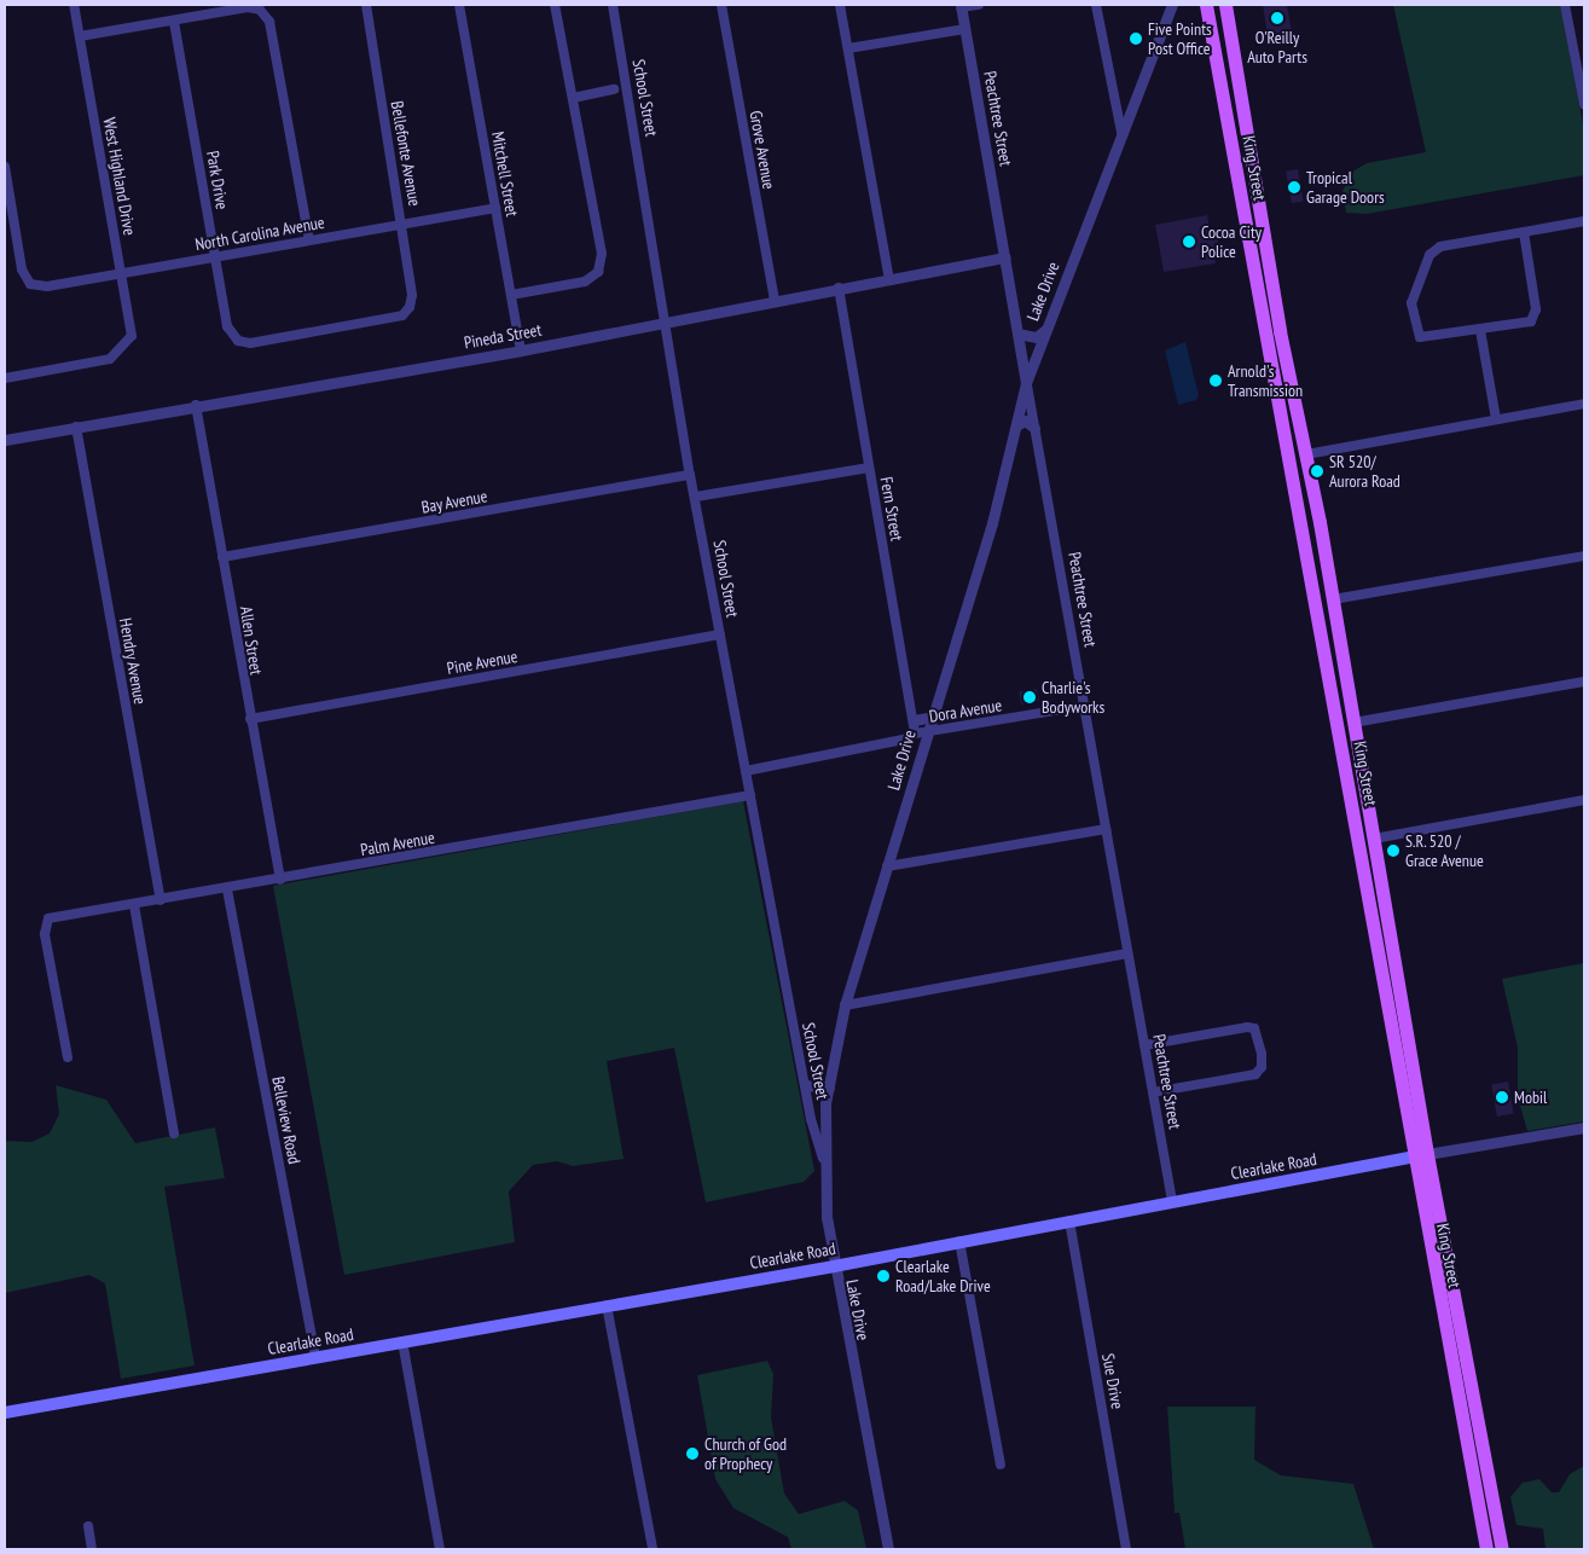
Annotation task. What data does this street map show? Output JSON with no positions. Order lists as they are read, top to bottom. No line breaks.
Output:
{"streets":{"main road":["King Street","Clearlake Road"],"street":["School Street","Peachtree Street","Grove Avenue","Bellefonte Avenue","Mitchell Street","West Highland Drive","Park Drive","North Carolina Avenue","Lake Drive","Pineda Street","Bay Avenue","Fern Street","Allen Street","Hendry Avenue","Pine Avenue","Dora Avenue","Palm Avenue","Belleview Road","Sue Drive"]},"crossings":[["School Street","Lake Drive"],["School Street","Pineda Street"],["School Street","Bay Avenue"],["School Street","Pine Avenue"],["School Street","Dora Avenue"],["School Street","Palm Avenue"],["Peachtree Street","Lake Drive"],["Peachtree Street","Pineda Street"],["Peachtree Street","Dora Avenue"],["Peachtree Street","Clearlake Road"],["Grove Avenue","Pineda Street"],["Bellefonte Avenue","Park Drive"],["Bellefonte Avenue","North Carolina Avenue"],["King Street","Clearlake Road"],["Mitchell Street","North Carolina Avenue"],["Mitchell Street","Pineda Street"],["West Highland Drive","North Carolina Avenue"],["Park Drive","North Carolina Avenue"],["Lake Drive","Fern Street"],["Lake Drive","Dora Avenue"],["Lake Drive","Clearlake Road"],["Pineda Street","Fern Street"],["Pineda Street","Allen Street"],["Pineda Street","Hendry Avenue"],["Bay Avenue","Allen Street"],["Fern Street","Dora Avenue"],["Allen Street","Pine Avenue"],["Allen Street","Palm Avenue"],["Hendry Avenue","Palm Avenue"],["Palm Avenue","Belleview Road"],["Belleview Road","Clearlake Road"],["Clearlake Road","Sue Drive"]],"places":["O'Reilly Auto Parts","Five Points Post Office","Tropical Garage Doors","Cocoa City Police","Arnold's Transmission","SR 520/ Aurora Road","Charlie's Bodyworks","S.R. 520 / Grace Avenue","Mobil","Clearlake Road/Lake Drive","Church of God of Prophecy"]}
